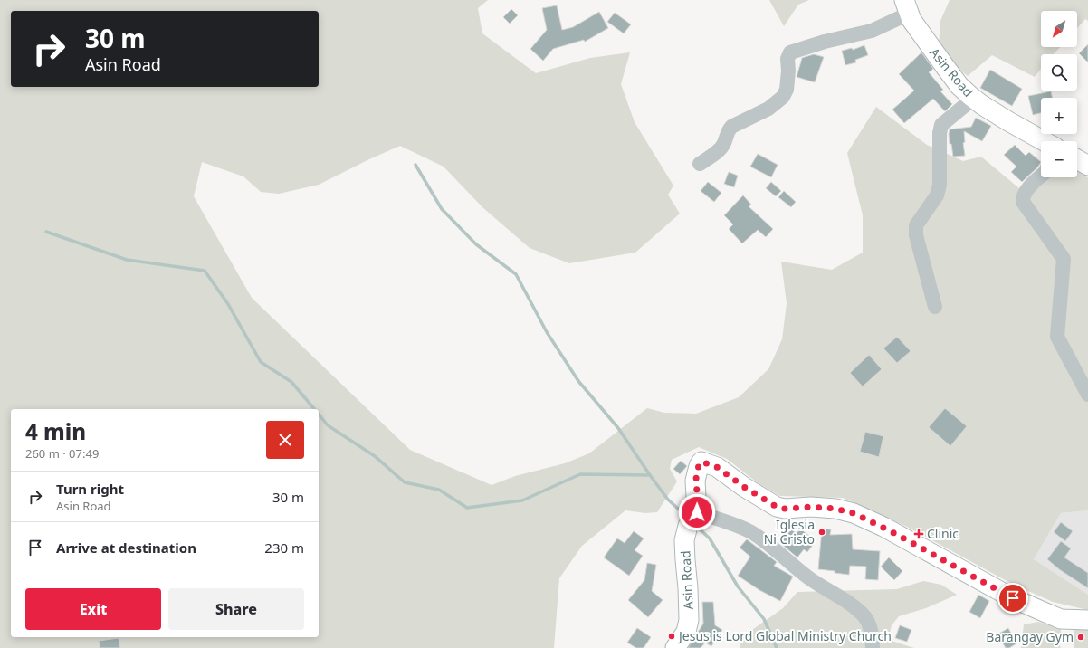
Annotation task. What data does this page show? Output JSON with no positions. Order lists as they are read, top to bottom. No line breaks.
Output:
{"streets":{"main road":["Asin Road"]},"places":{"other":["Iglesia Ni Cristo","Jesus is Lord Global Ministry Church","Barangay Gym"],"health":["Clinic"]},"north":"bottom left","page":{"map_buttons":["+","−"],"turn":["30 m","Asin Road"],"heading":["4 min","260 m · 07:49"],"list":[{"name":"Turn right","note":"Asin Road","value":"30 m"},{"name":"Arrive at destination","value":"230 m"}],"buttons":["Exit","Share"]}}
